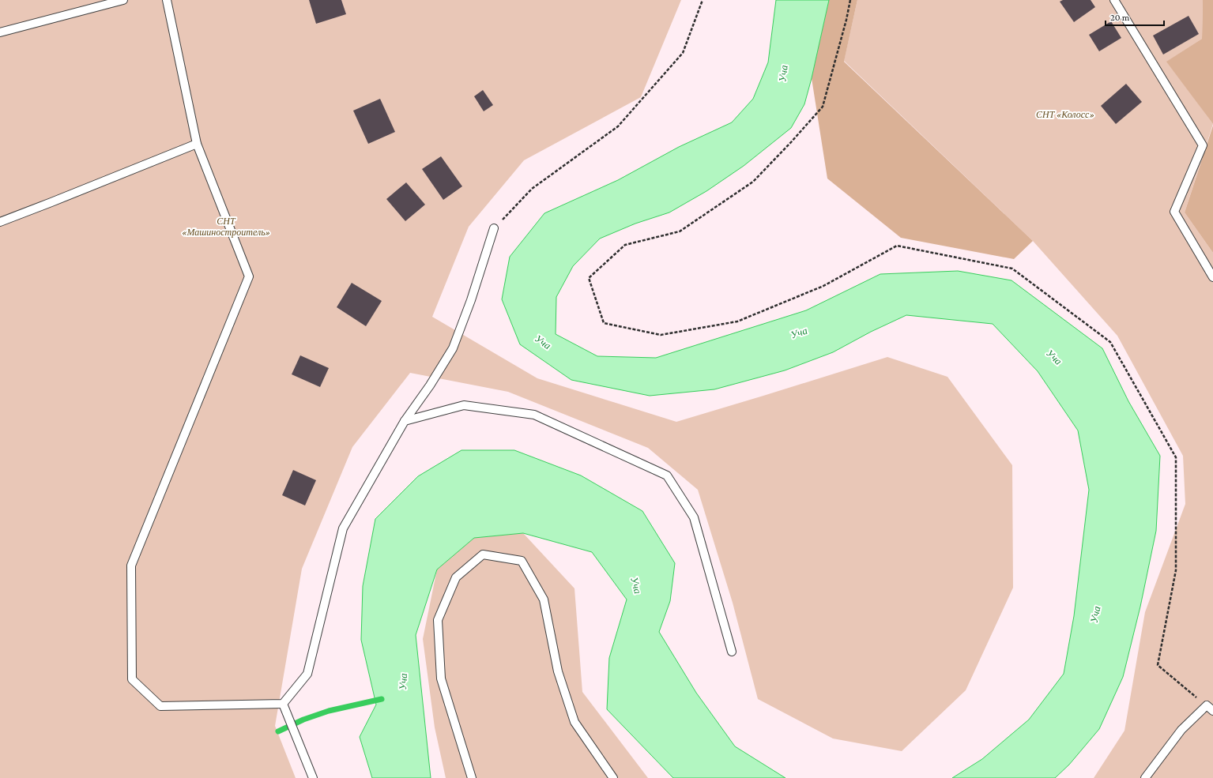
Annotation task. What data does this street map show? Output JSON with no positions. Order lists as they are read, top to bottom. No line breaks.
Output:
{"water":["Уча"],"parks":["СНТ «Колосс»","СНТ «Машиностроитель»"],"scale_bar":"20 m"}
